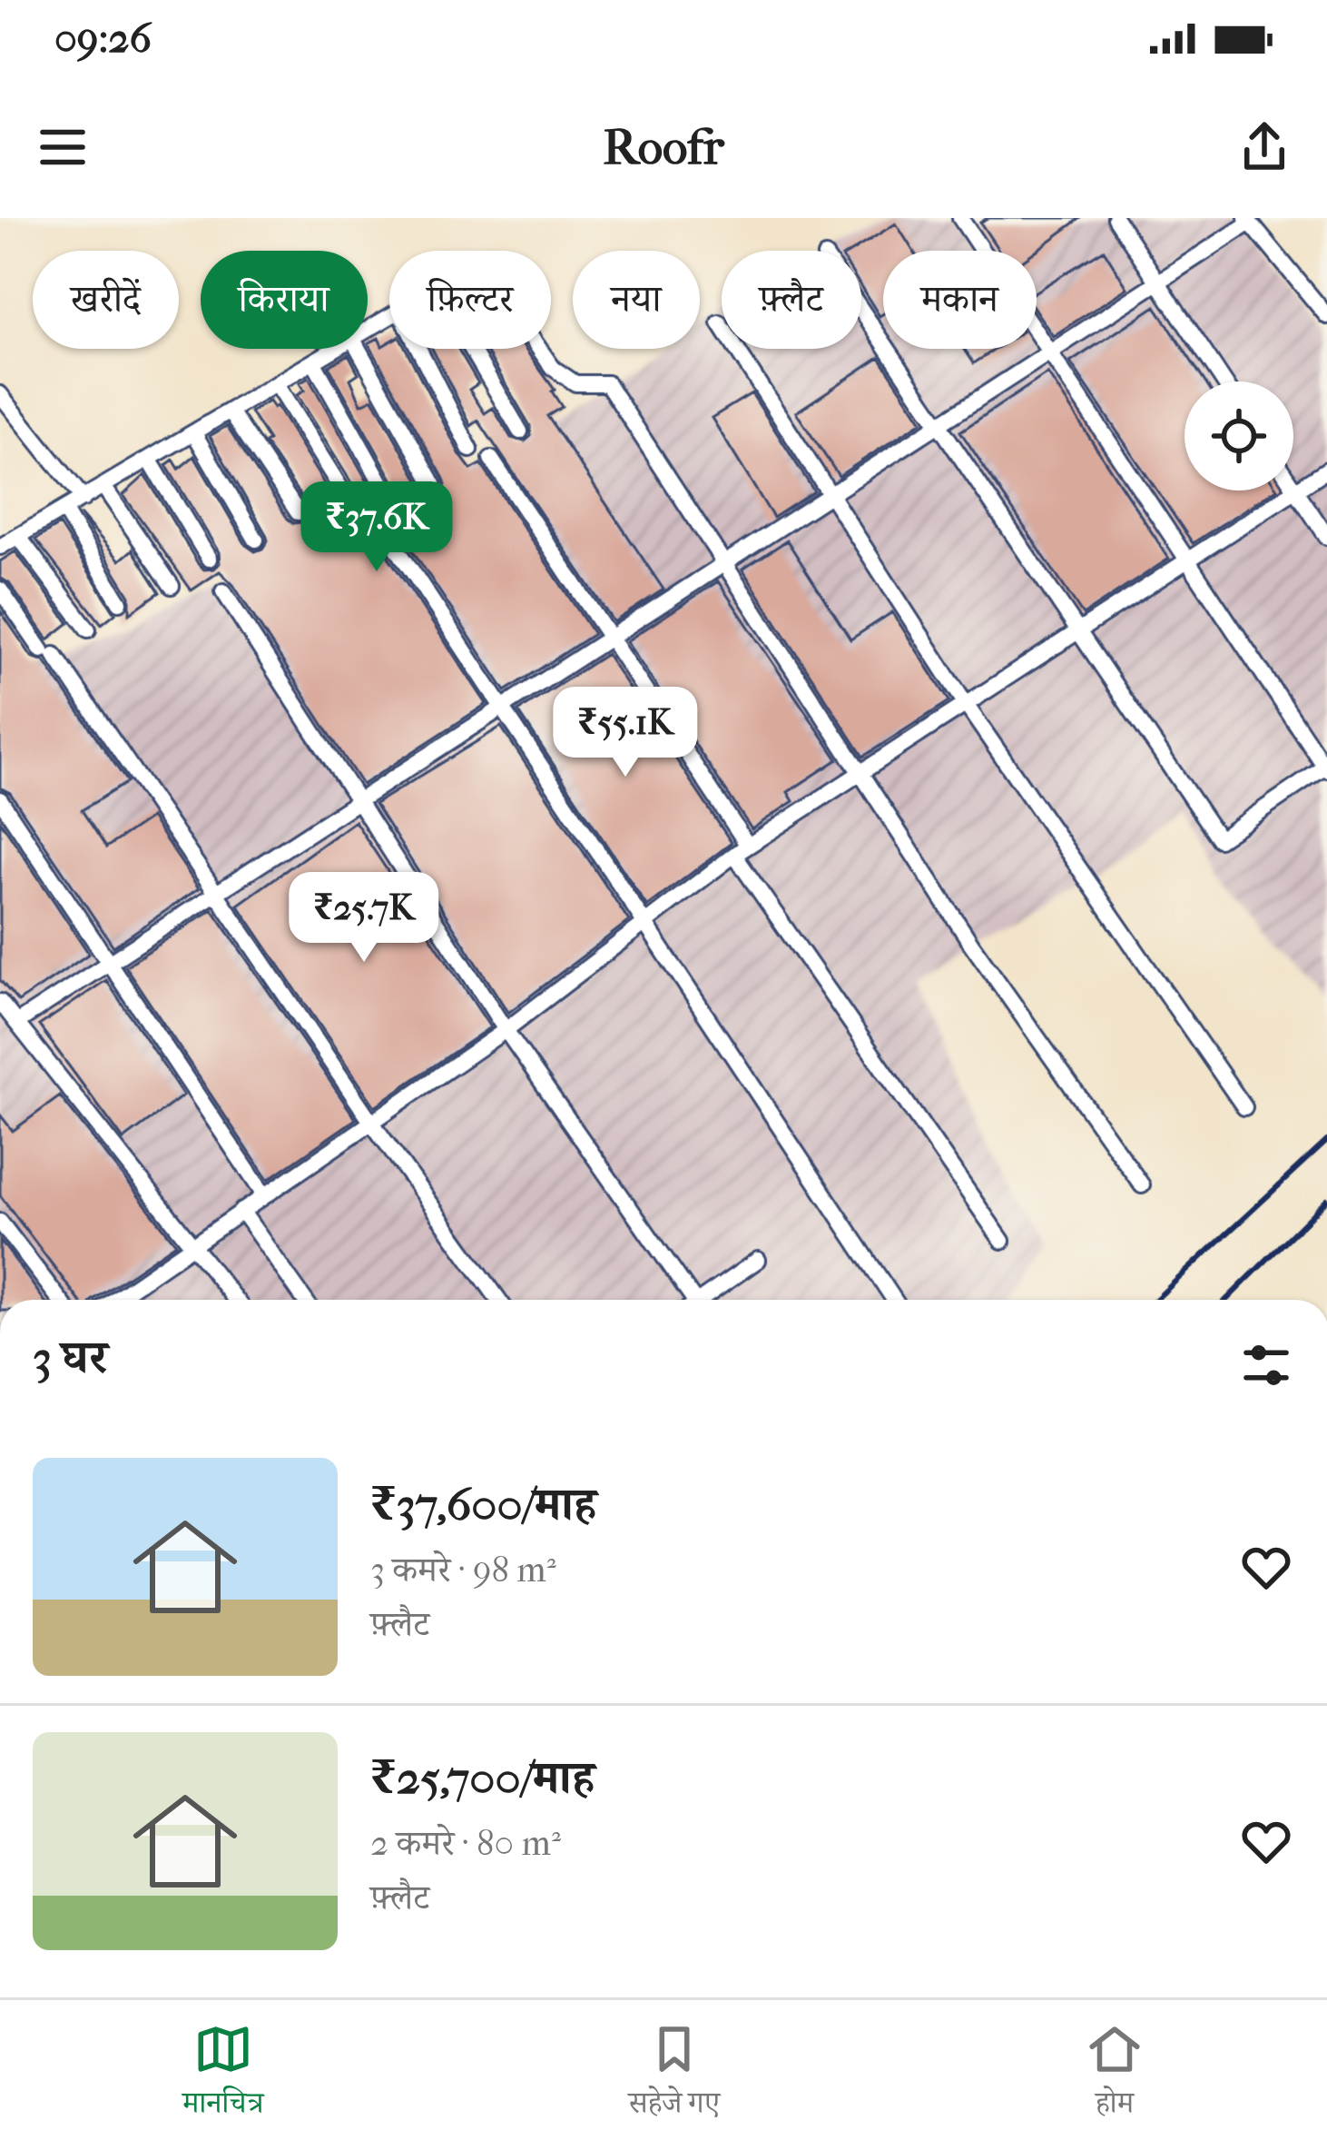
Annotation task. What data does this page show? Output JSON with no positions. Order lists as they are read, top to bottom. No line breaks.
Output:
{"page":{"status":"09:26","header":"Roofr","chip":["खरीदें","किराया","फ़िल्टर","नया","फ़्लैट","मकान"],"price":["₹37.6K","₹55.1K","₹25.7K"],"heading":"3 घर","list":[{"name":"₹37,600/माह","note":"3 कमरे · 98 m² · फ़्लैट"},{"name":"₹25,700/माह","note":"2 कमरे · 80 m² · फ़्लैट"}],"tabs":["मानचित्र","सहेजे गए","होम"]}}
